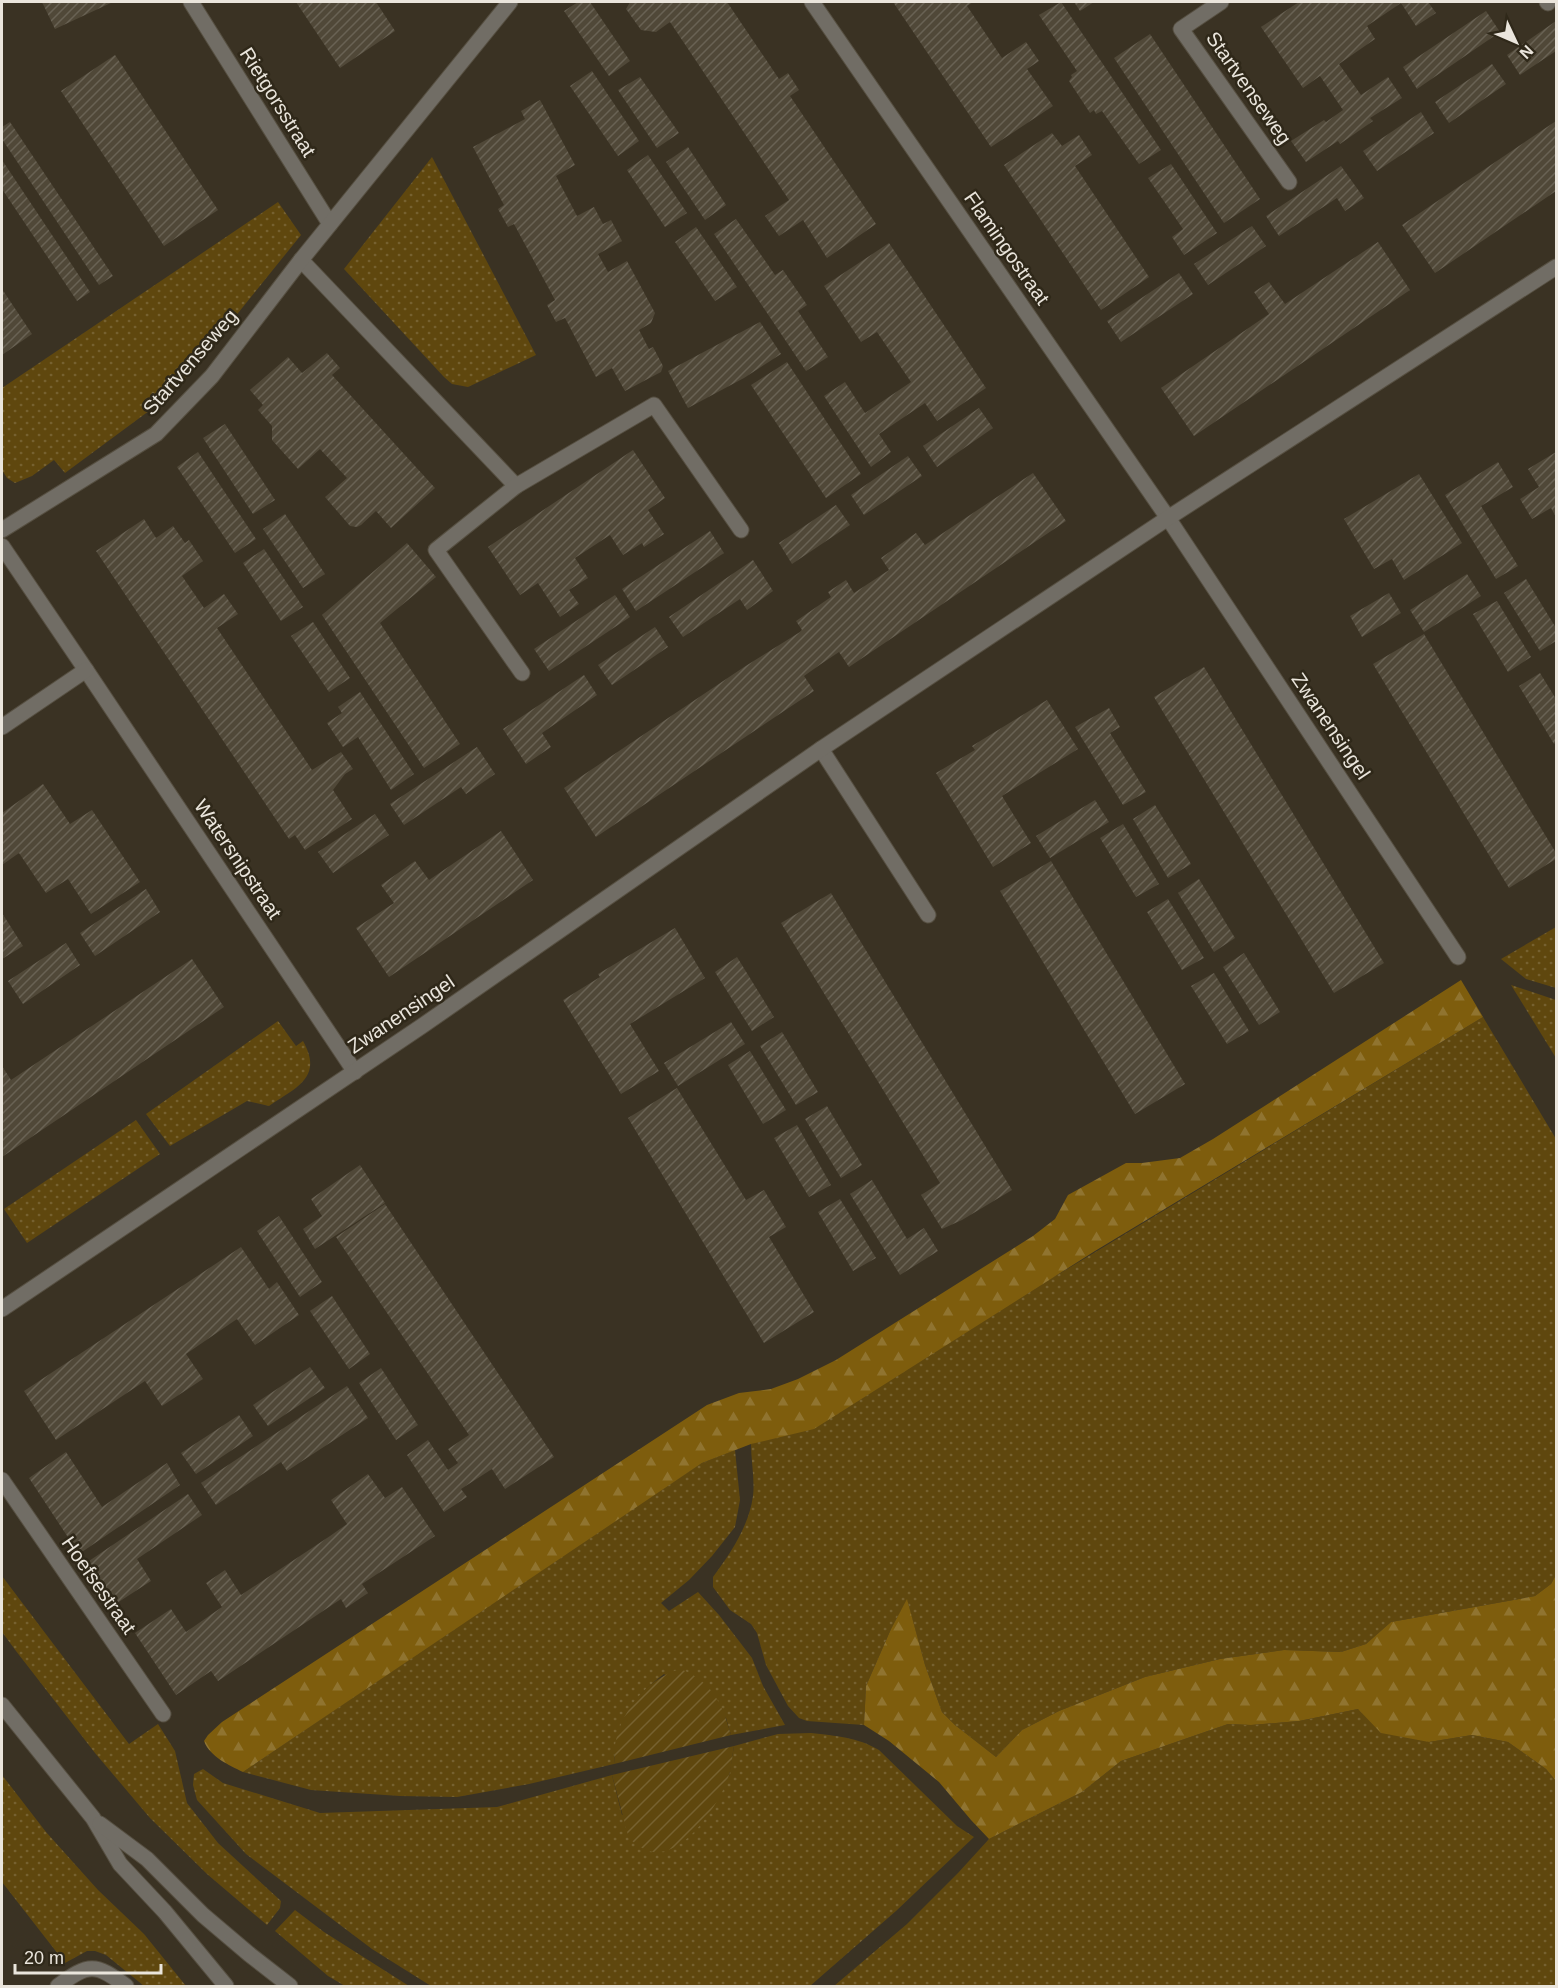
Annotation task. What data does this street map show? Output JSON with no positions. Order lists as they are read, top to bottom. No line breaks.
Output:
{"streets":{"street":["Startvenseweg","Rietgorsstraat","Flamingostraat","Zwanensingel","Watersnipstraat","Hoefsestraat"]},"crossings":[["Startvenseweg","Rietgorsstraat"],["Flamingostraat","Zwanensingel"],["Zwanensingel","Watersnipstraat"]],"scale_bar":"20 m","north":"bottom right"}
